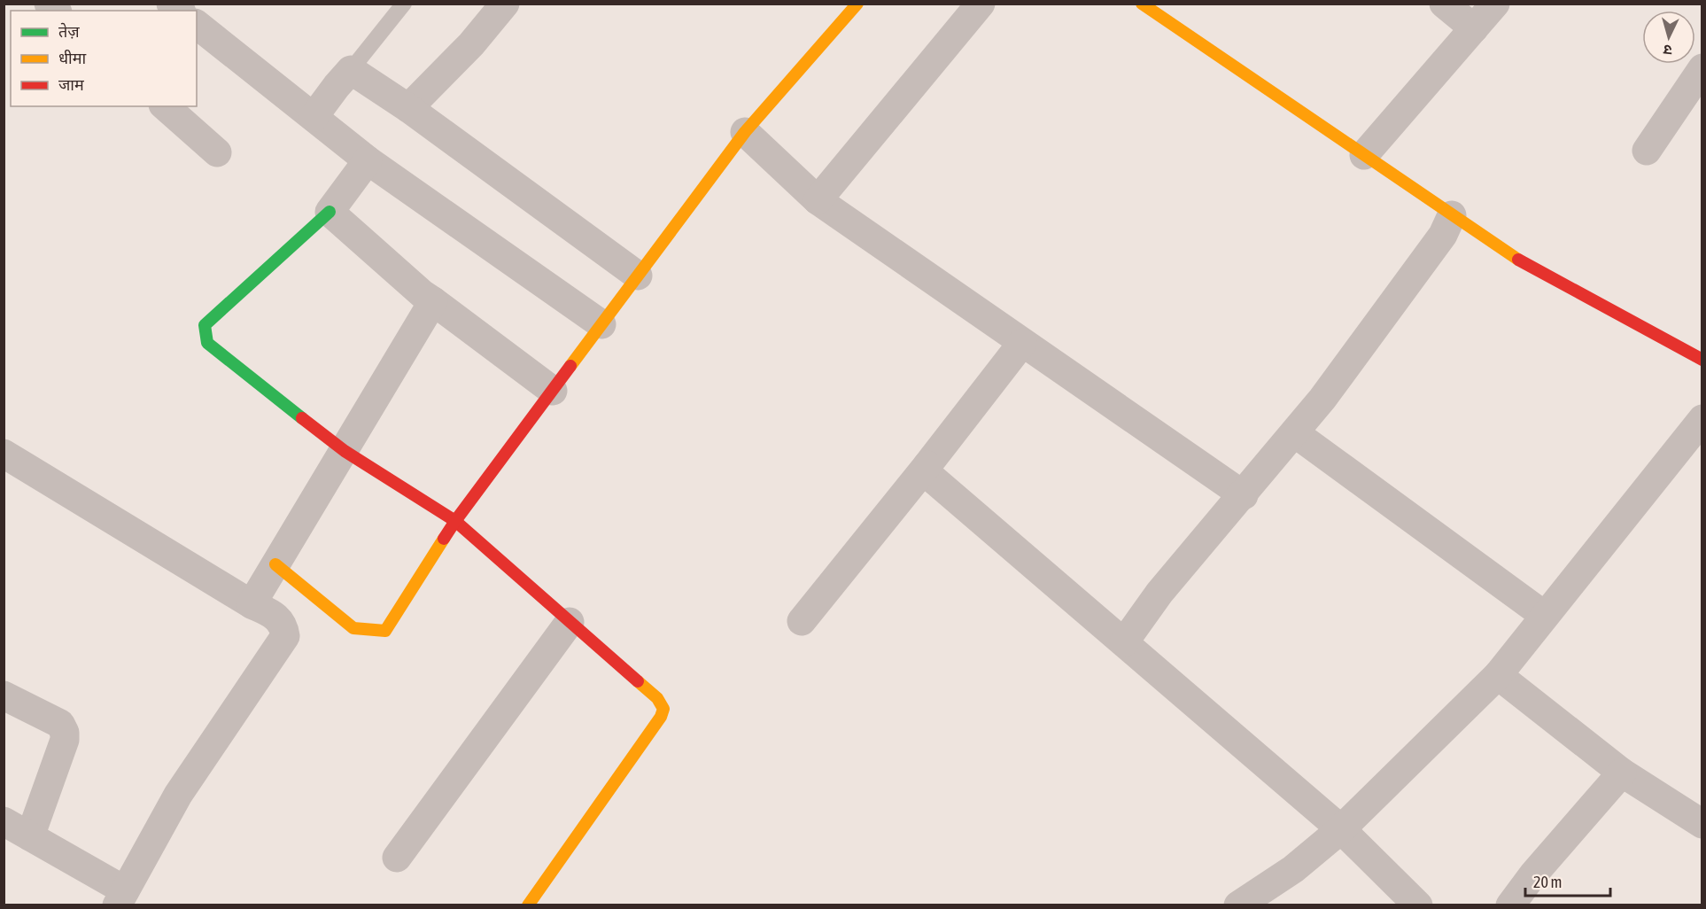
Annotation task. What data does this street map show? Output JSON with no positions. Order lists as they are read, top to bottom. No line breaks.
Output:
{"legend":["तेज़","धीमा","जाम"],"scale_bar":"20 m","north":"bottom"}
